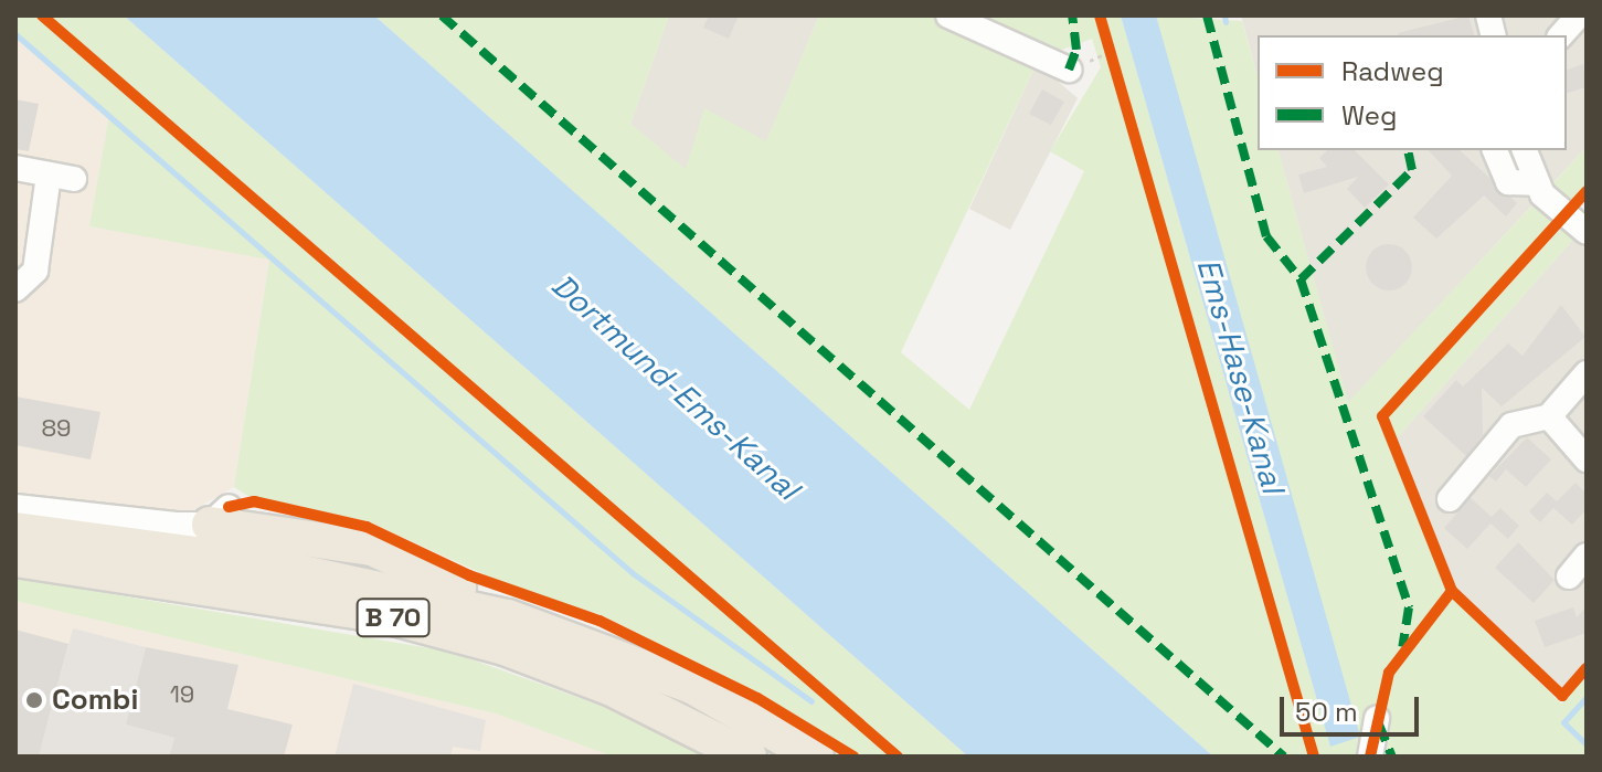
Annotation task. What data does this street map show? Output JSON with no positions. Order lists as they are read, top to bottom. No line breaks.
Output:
{"streets":{"highway":["B 70"]},"water":["Ems-Hase-Kanal","Dortmund-Ems-Kanal"],"places":["Combi"],"house_numbers":["89","19"],"legend":["Radweg","Weg"],"scale_bar":"50 m"}
